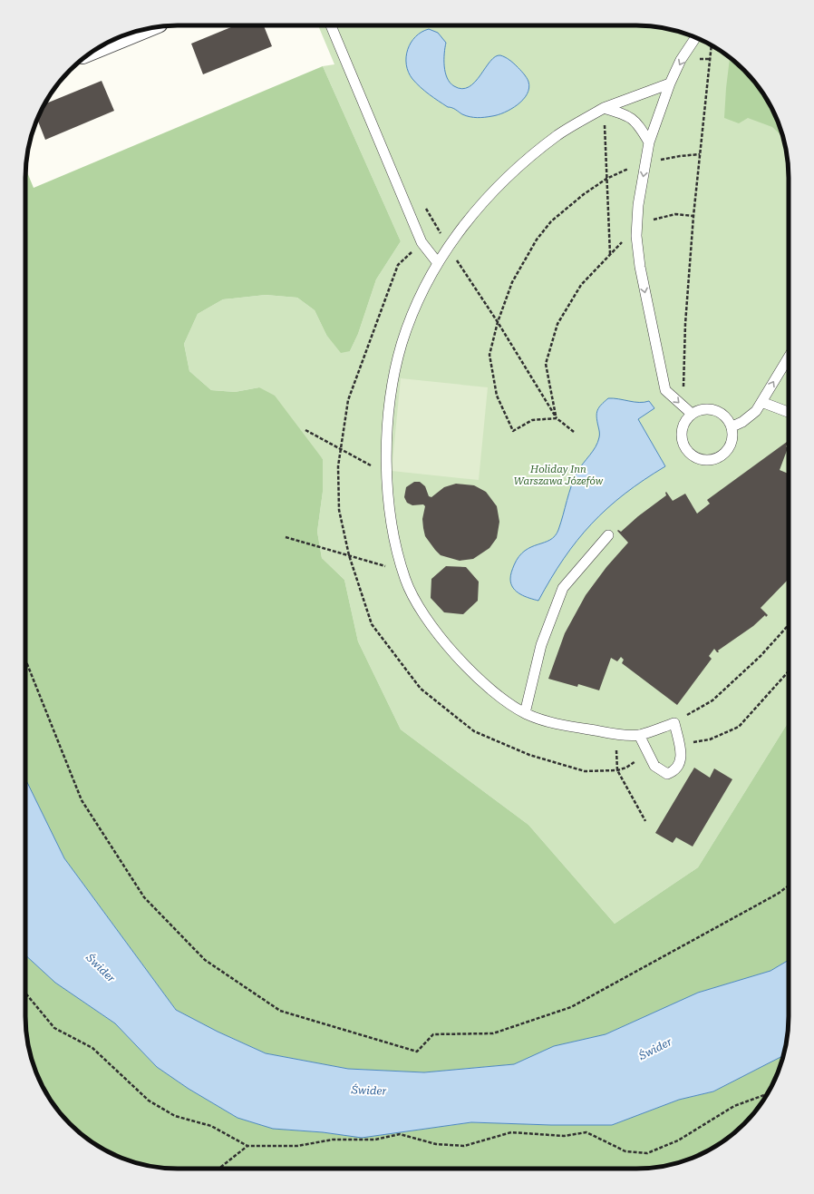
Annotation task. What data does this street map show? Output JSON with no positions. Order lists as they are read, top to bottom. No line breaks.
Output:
{"water":["Świder"],"parks":["Holiday Inn Warszawa Józefów"]}
